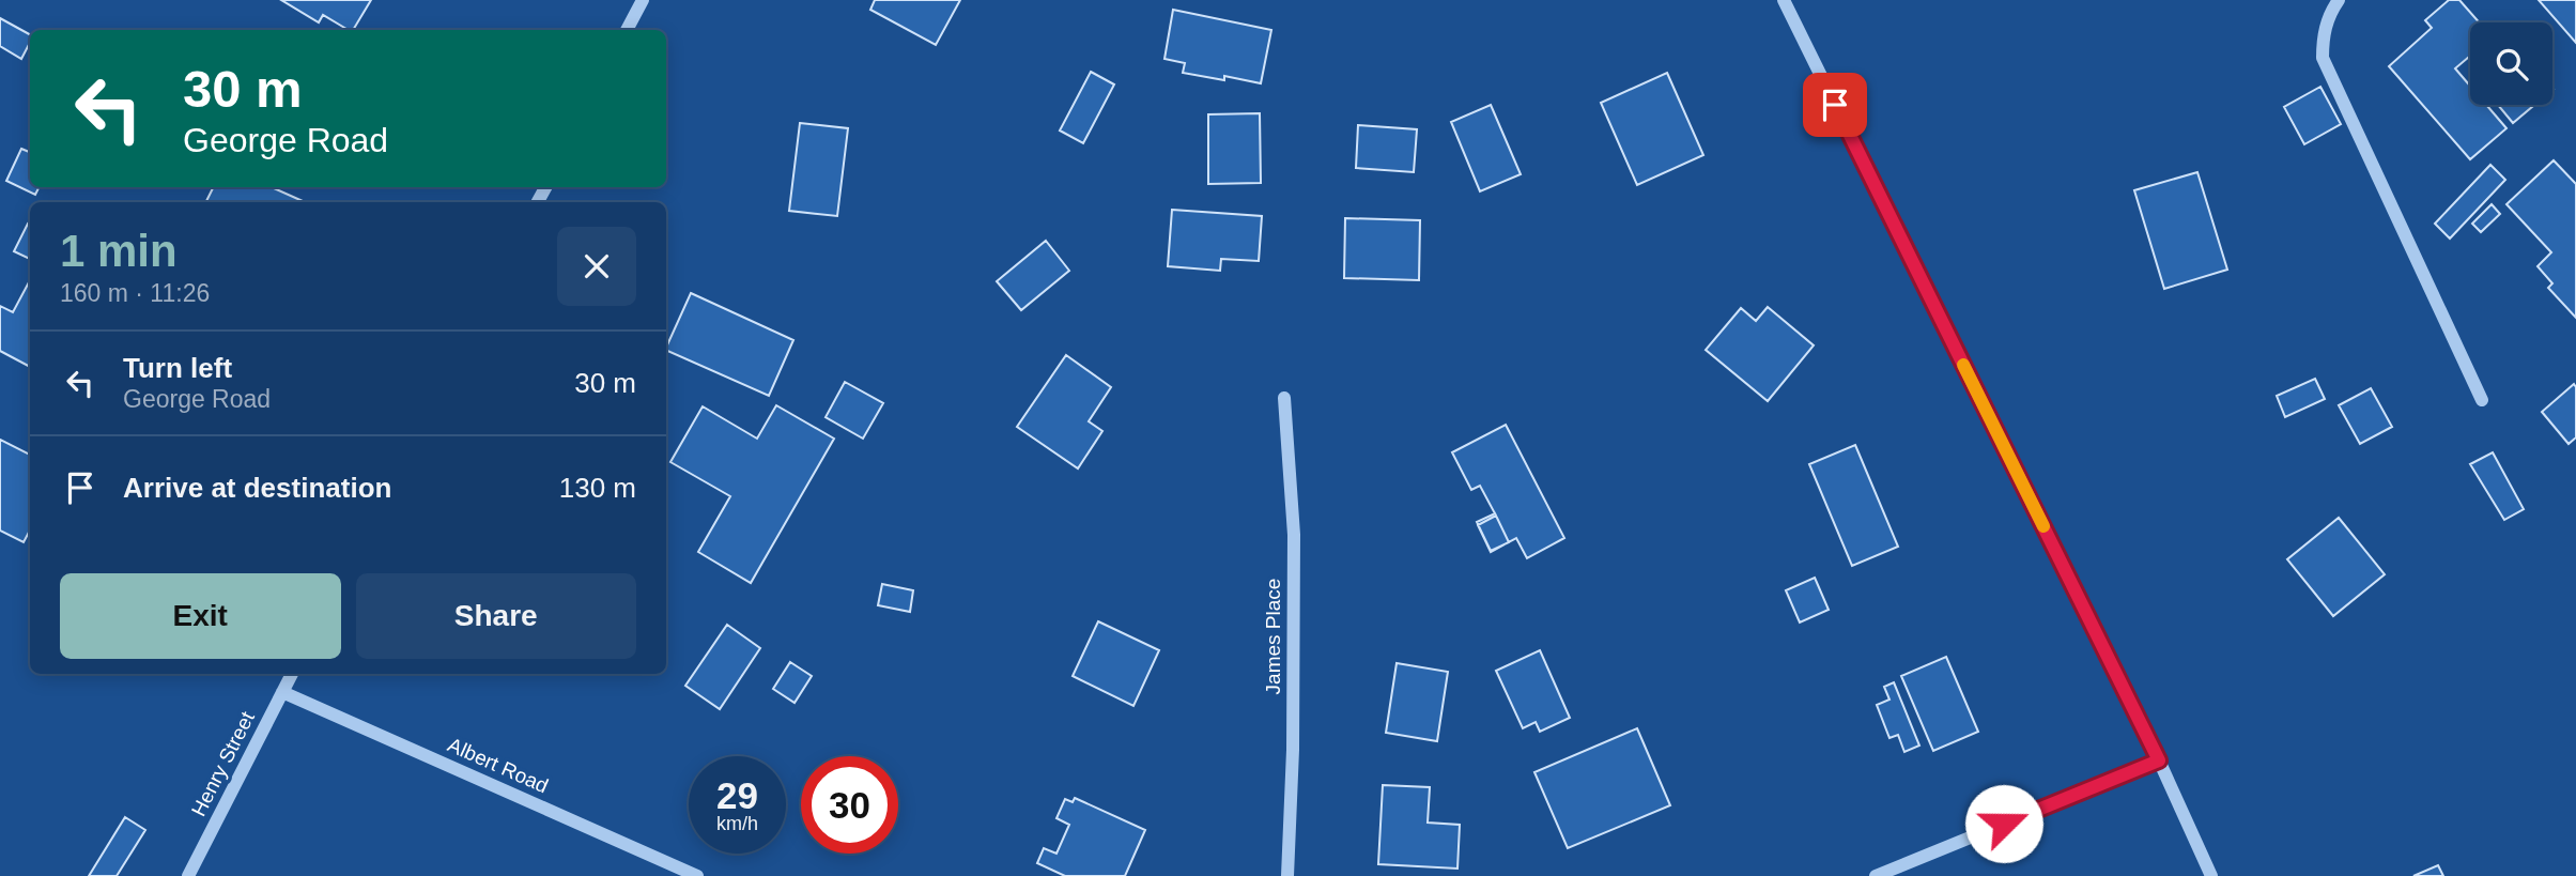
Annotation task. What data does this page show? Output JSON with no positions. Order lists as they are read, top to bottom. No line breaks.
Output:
{"streets":{"street":["James Place","Henry Street","Albert Road"]},"crossings":[["Henry Street","Albert Road"]],"page":{"turn":["30 m","George Road"],"heading":["1 min","160 m · 11:26"],"list":[{"name":"Turn left","note":"George Road","value":"30 m"},{"name":"Arrive at destination","value":"130 m"}],"buttons":["Exit","Share"],"speed":"29 km/h","limit":"30"}}
